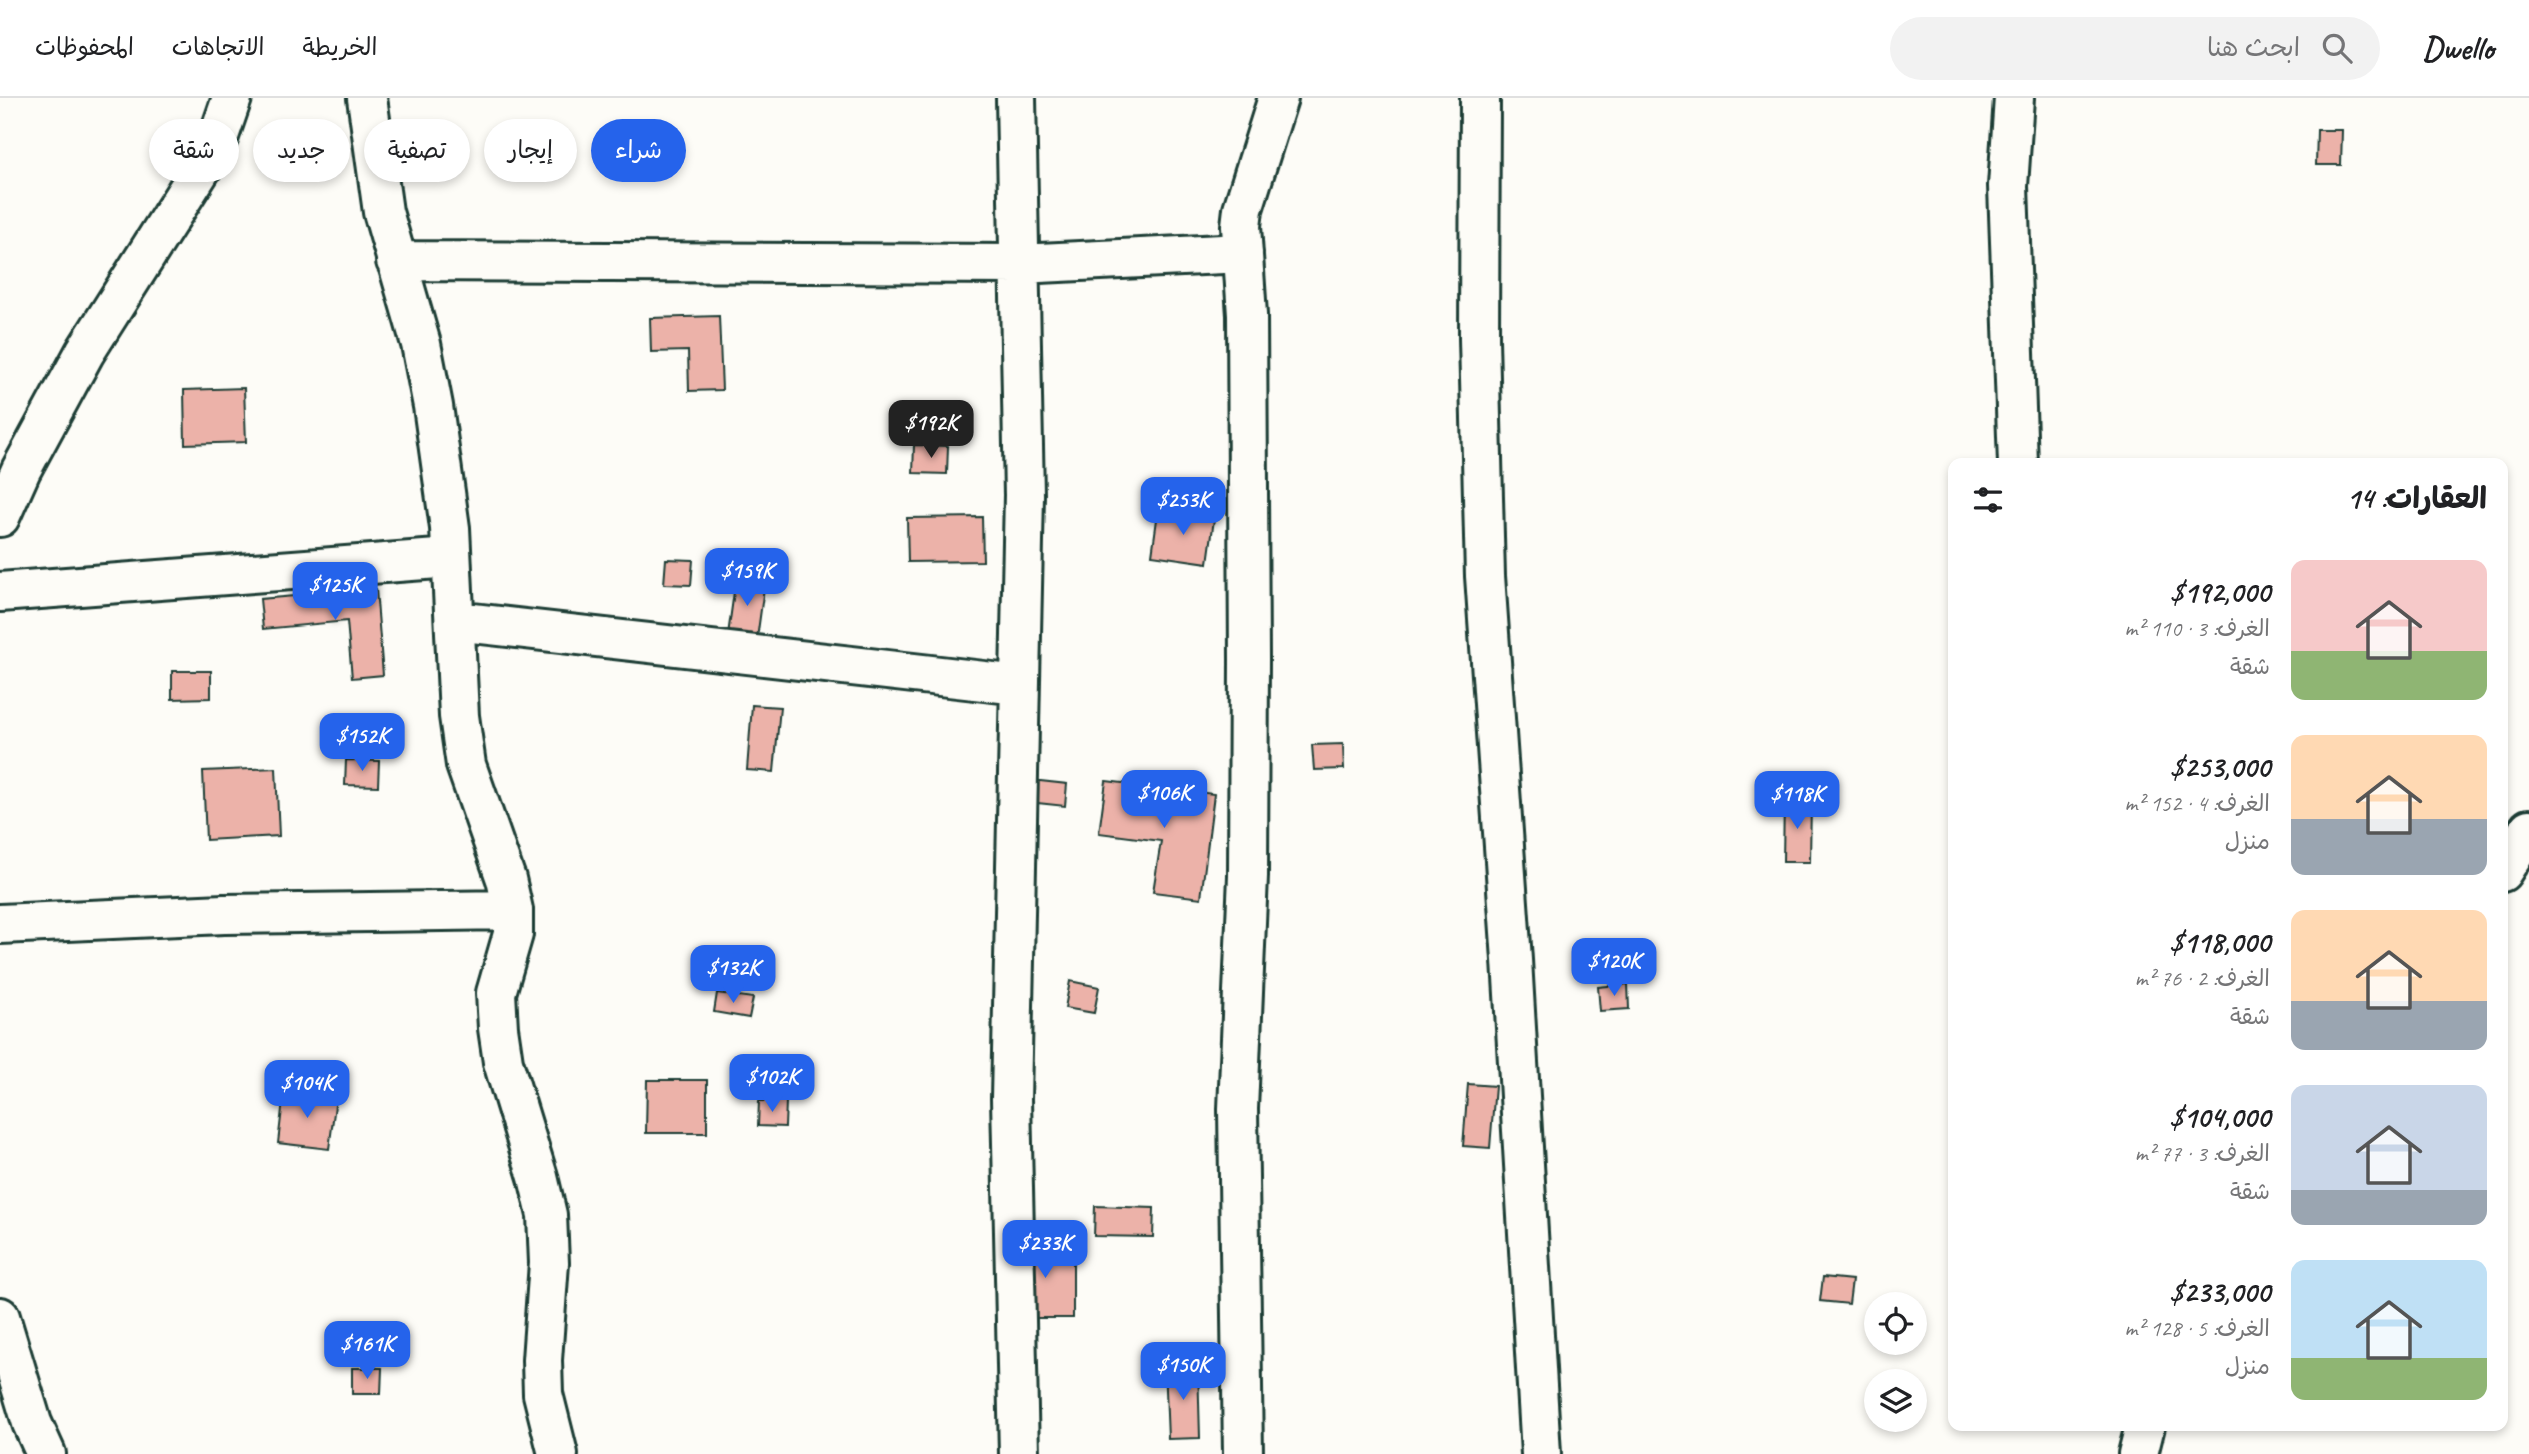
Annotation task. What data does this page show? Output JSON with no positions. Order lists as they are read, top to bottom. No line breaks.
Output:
{"page":{"header":"Dwello","search":"ابحث هنا","nav":["الخريطة","الاتجاهات","المحفوظات"],"chip":["شراء","إيجار","تصفية","جديد","شقة"],"price":["$192K","$253K","$159K","$125K","$152K","$106K","$118K","$120K","$132K","$102K","$104K","$233K","$161K","$150K"],"heading":"العقارات: 14","list":[{"name":"$192,000","note":"الغرف: 3 · 110 m² · شقة"},{"name":"$253,000","note":"الغرف: 4 · 152 m² · منزل"},{"name":"$118,000","note":"الغرف: 2 · 76 m² · شقة"},{"name":"$104,000","note":"الغرف: 3 · 77 m² · شقة"},{"name":"$233,000","note":"الغرف: 5 · 128 m² · منزل"}]}}
